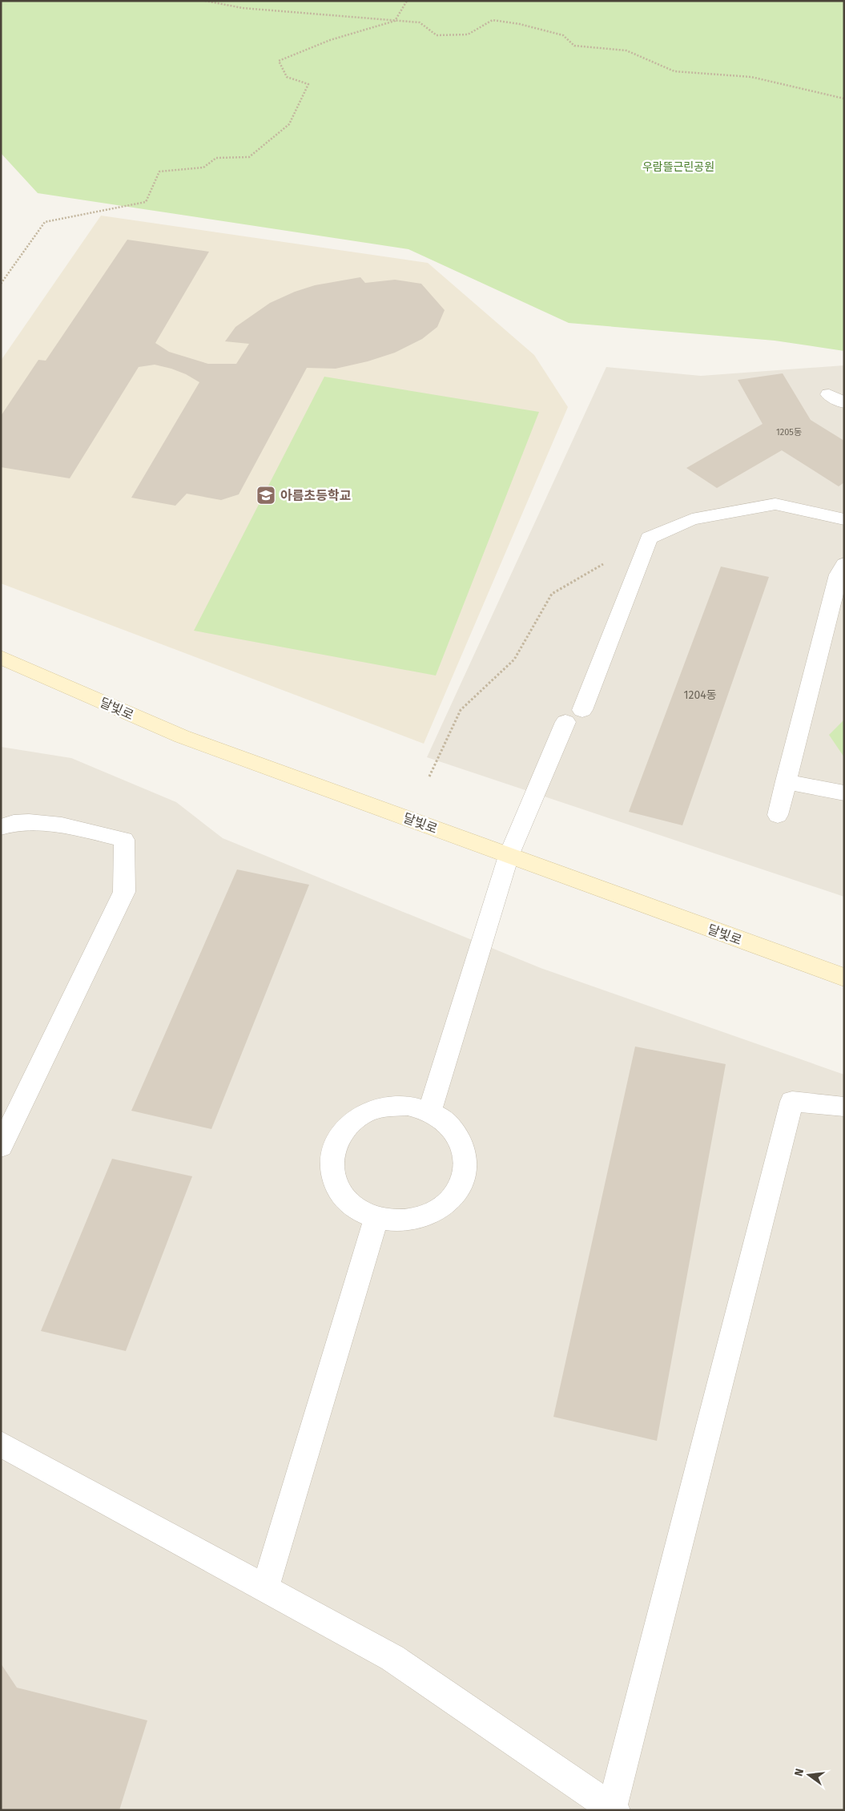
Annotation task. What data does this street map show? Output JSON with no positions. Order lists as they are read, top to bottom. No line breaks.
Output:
{"streets":{"street":["달빛로"]},"parks":["우람뜰근린공원"],"places":{"school or university":["아름초등학교"]},"house_numbers":["1205동","1204동"],"north":"left"}
